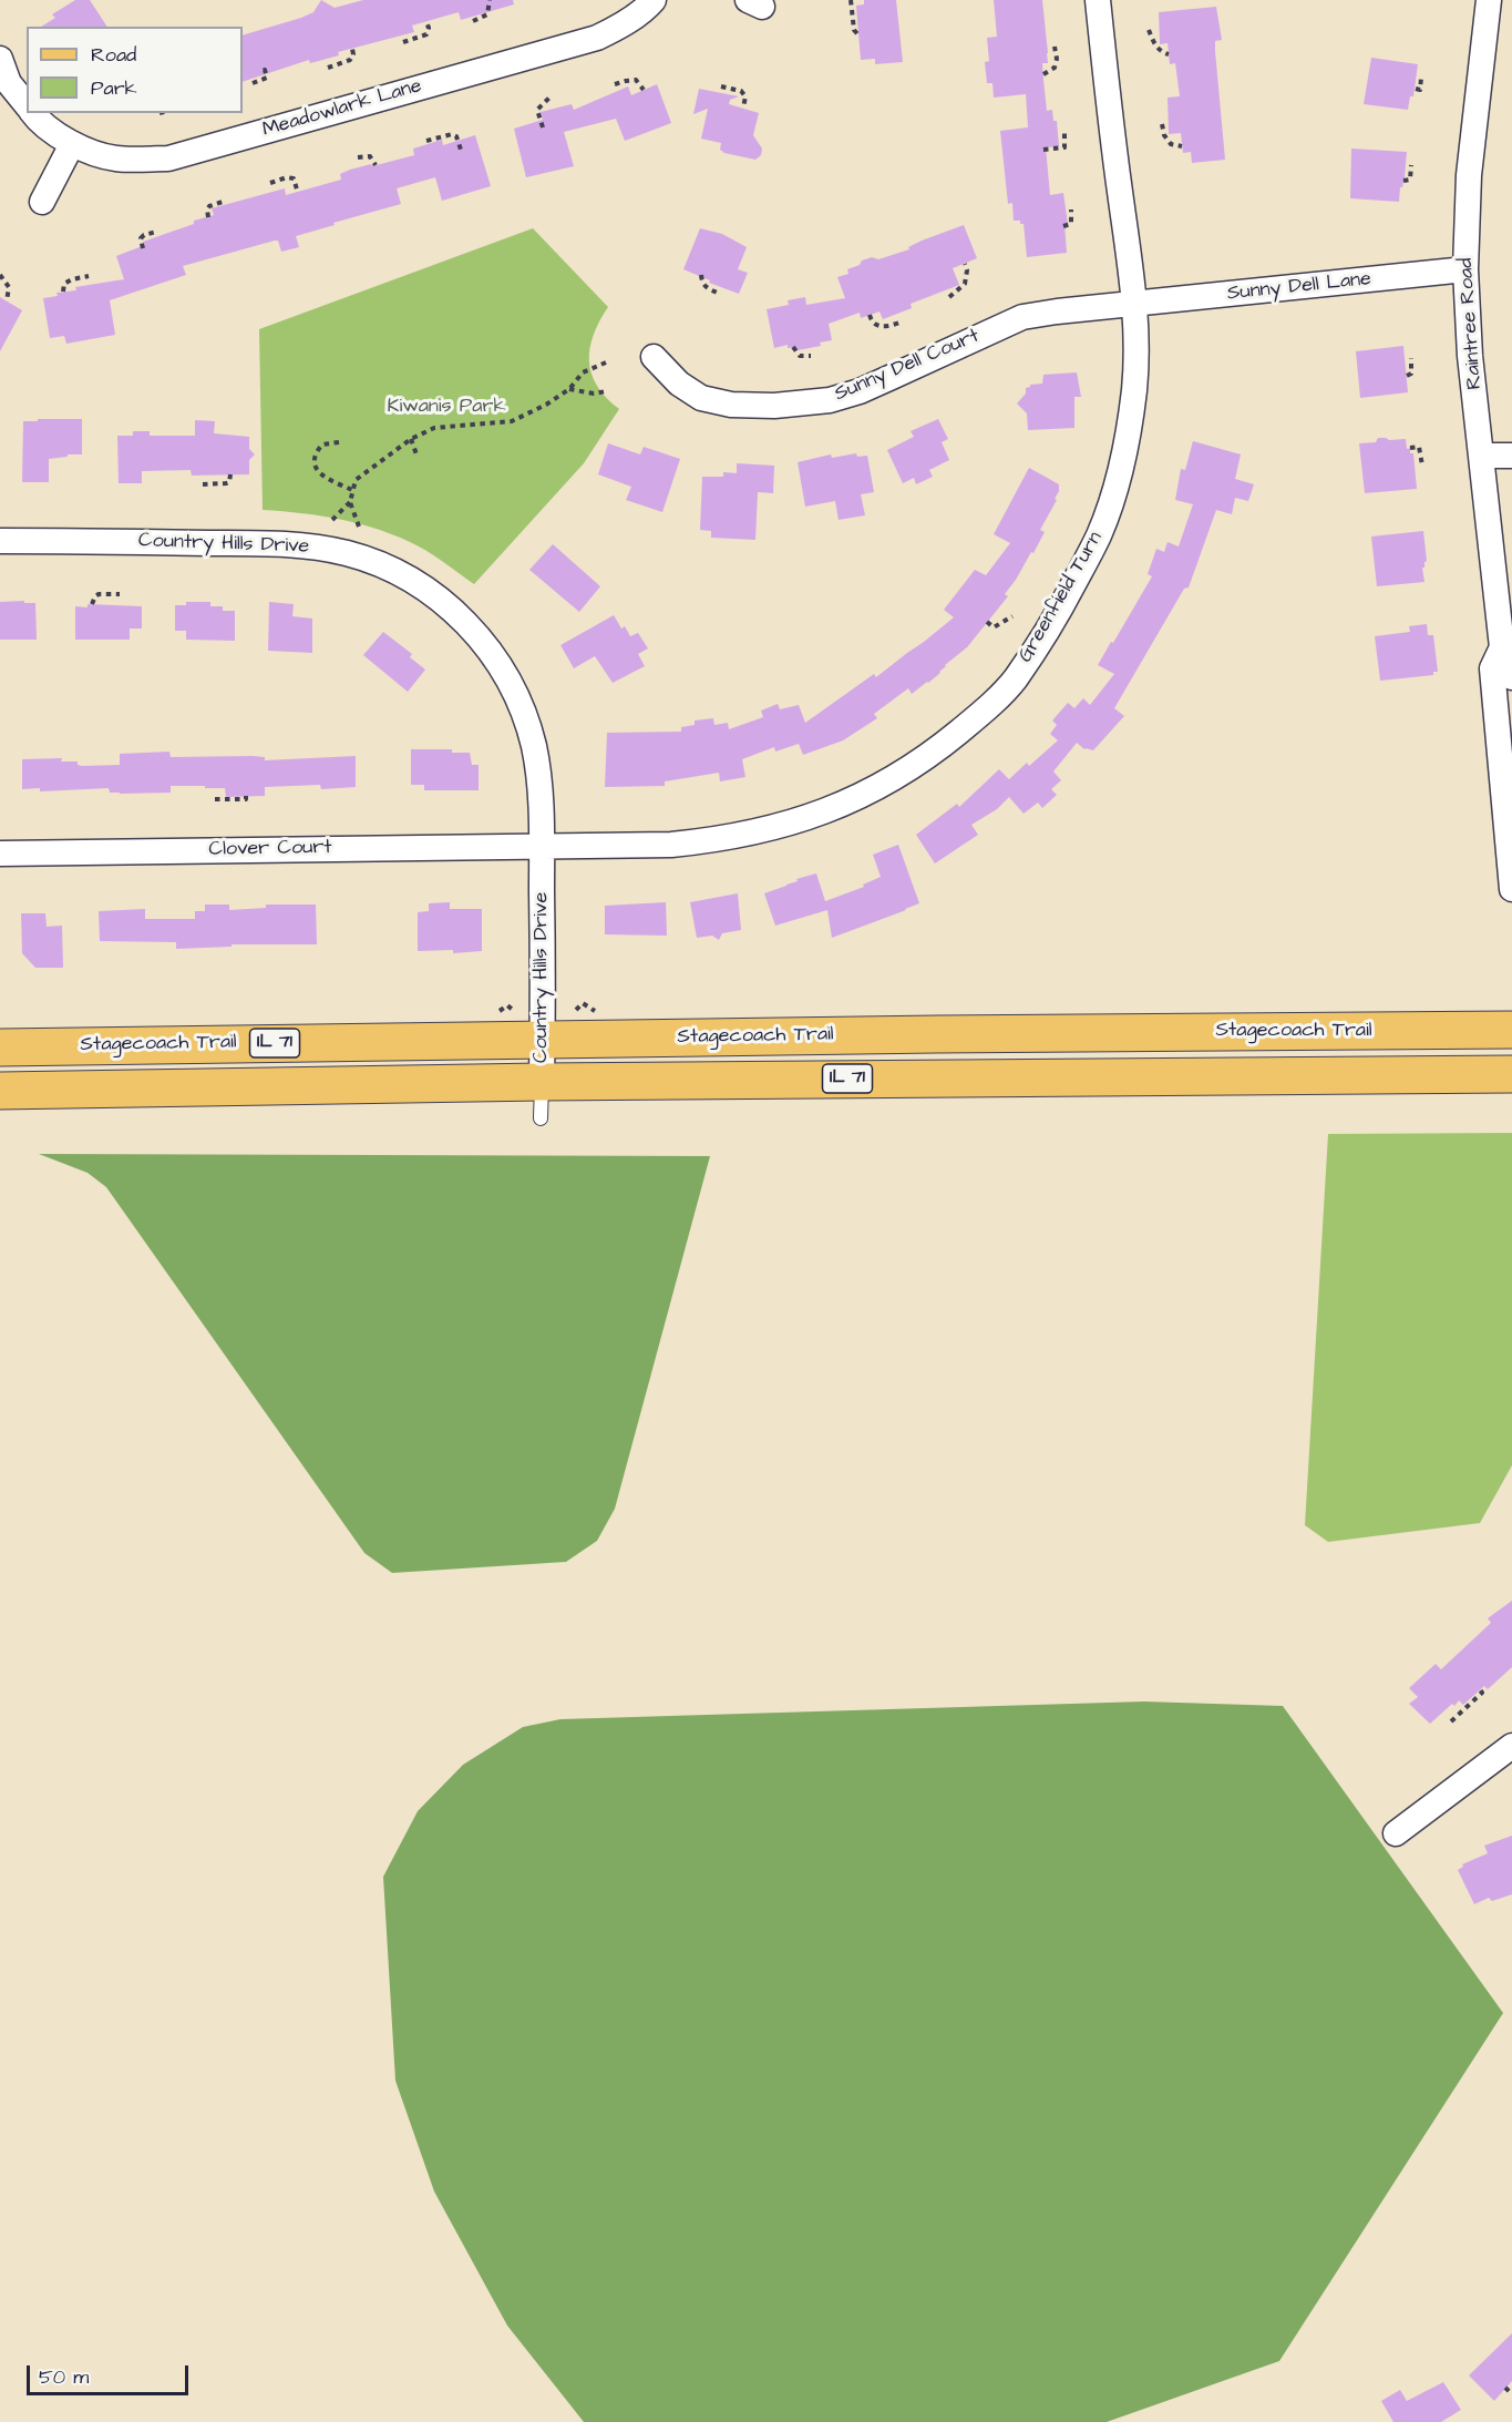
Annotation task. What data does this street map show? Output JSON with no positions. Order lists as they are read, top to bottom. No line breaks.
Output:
{"streets":{"main road":["Stagecoach Trail","IL 71"],"street":["Meadowlark Lane","Sunny Dell Lane","Raintree Road","Sunny Dell Court","Country Hills Drive","Greenfield Turn","Clover Court"]},"crossings":[["Sunny Dell Lane","Raintree Road"],["Sunny Dell Lane","Sunny Dell Court"],["Sunny Dell Lane","Greenfield Turn"],["Sunny Dell Court","Greenfield Turn"],["Country Hills Drive","Greenfield Turn"],["Country Hills Drive","Clover Court"],["Country Hills Drive","Stagecoach Trail"],["Country Hills Drive","IL 71"],["Greenfield Turn","Clover Court"]],"parks":["Kiwanis Park"],"legend":["Road","Park"],"scale_bar":"50 m"}
